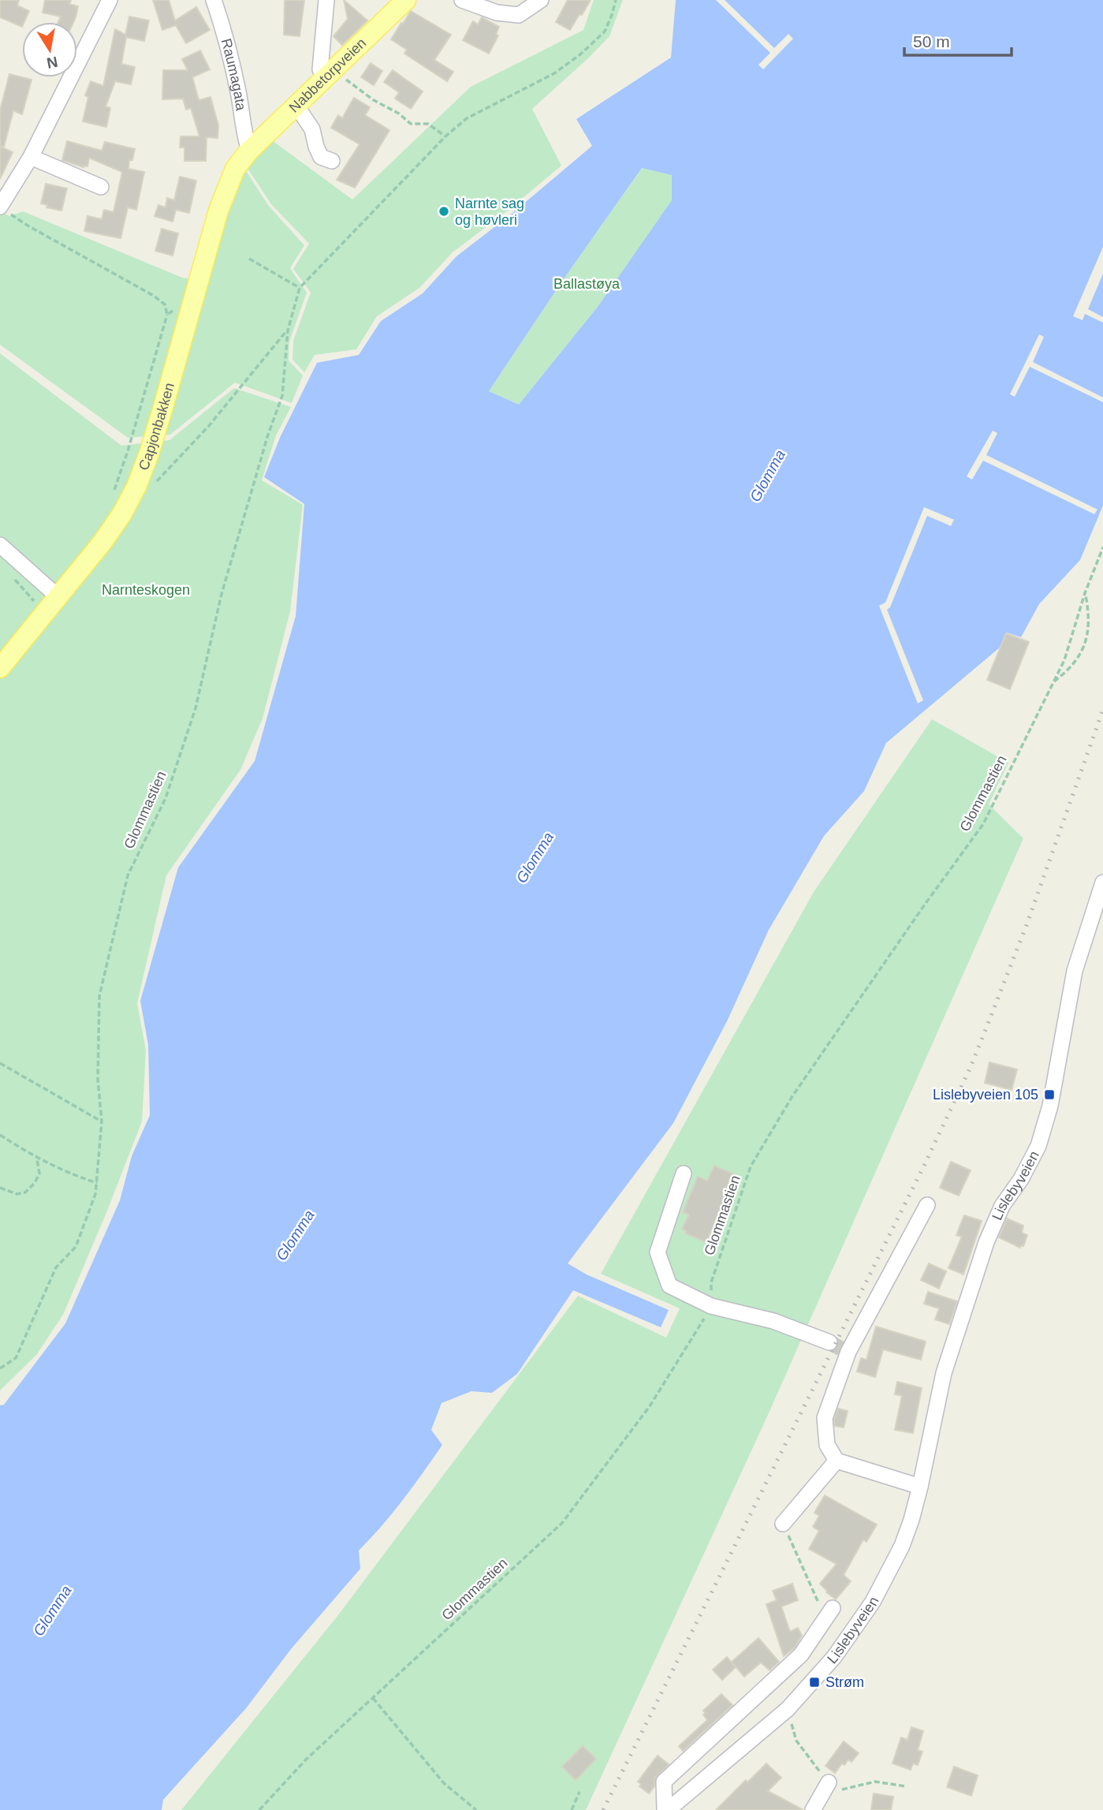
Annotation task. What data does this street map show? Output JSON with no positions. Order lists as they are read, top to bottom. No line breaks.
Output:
{"streets":{"main road":["Nabbetorpveien","Capjonbakken"],"street":["Raumagata","Lislebyveien"],"path":["Glommastien"]},"crossings":[["Raumagata","Nabbetorpveien"],["Raumagata","Capjonbakken"],["Nabbetorpveien","Capjonbakken"]],"water":["Glomma"],"parks":["Ballastøya","Narnteskogen"],"places":{"other":["Narnte sag og høvleri"],"transit":["Lislebyveien 105","Strøm"]},"scale_bar":"50 m","north":"bottom"}
